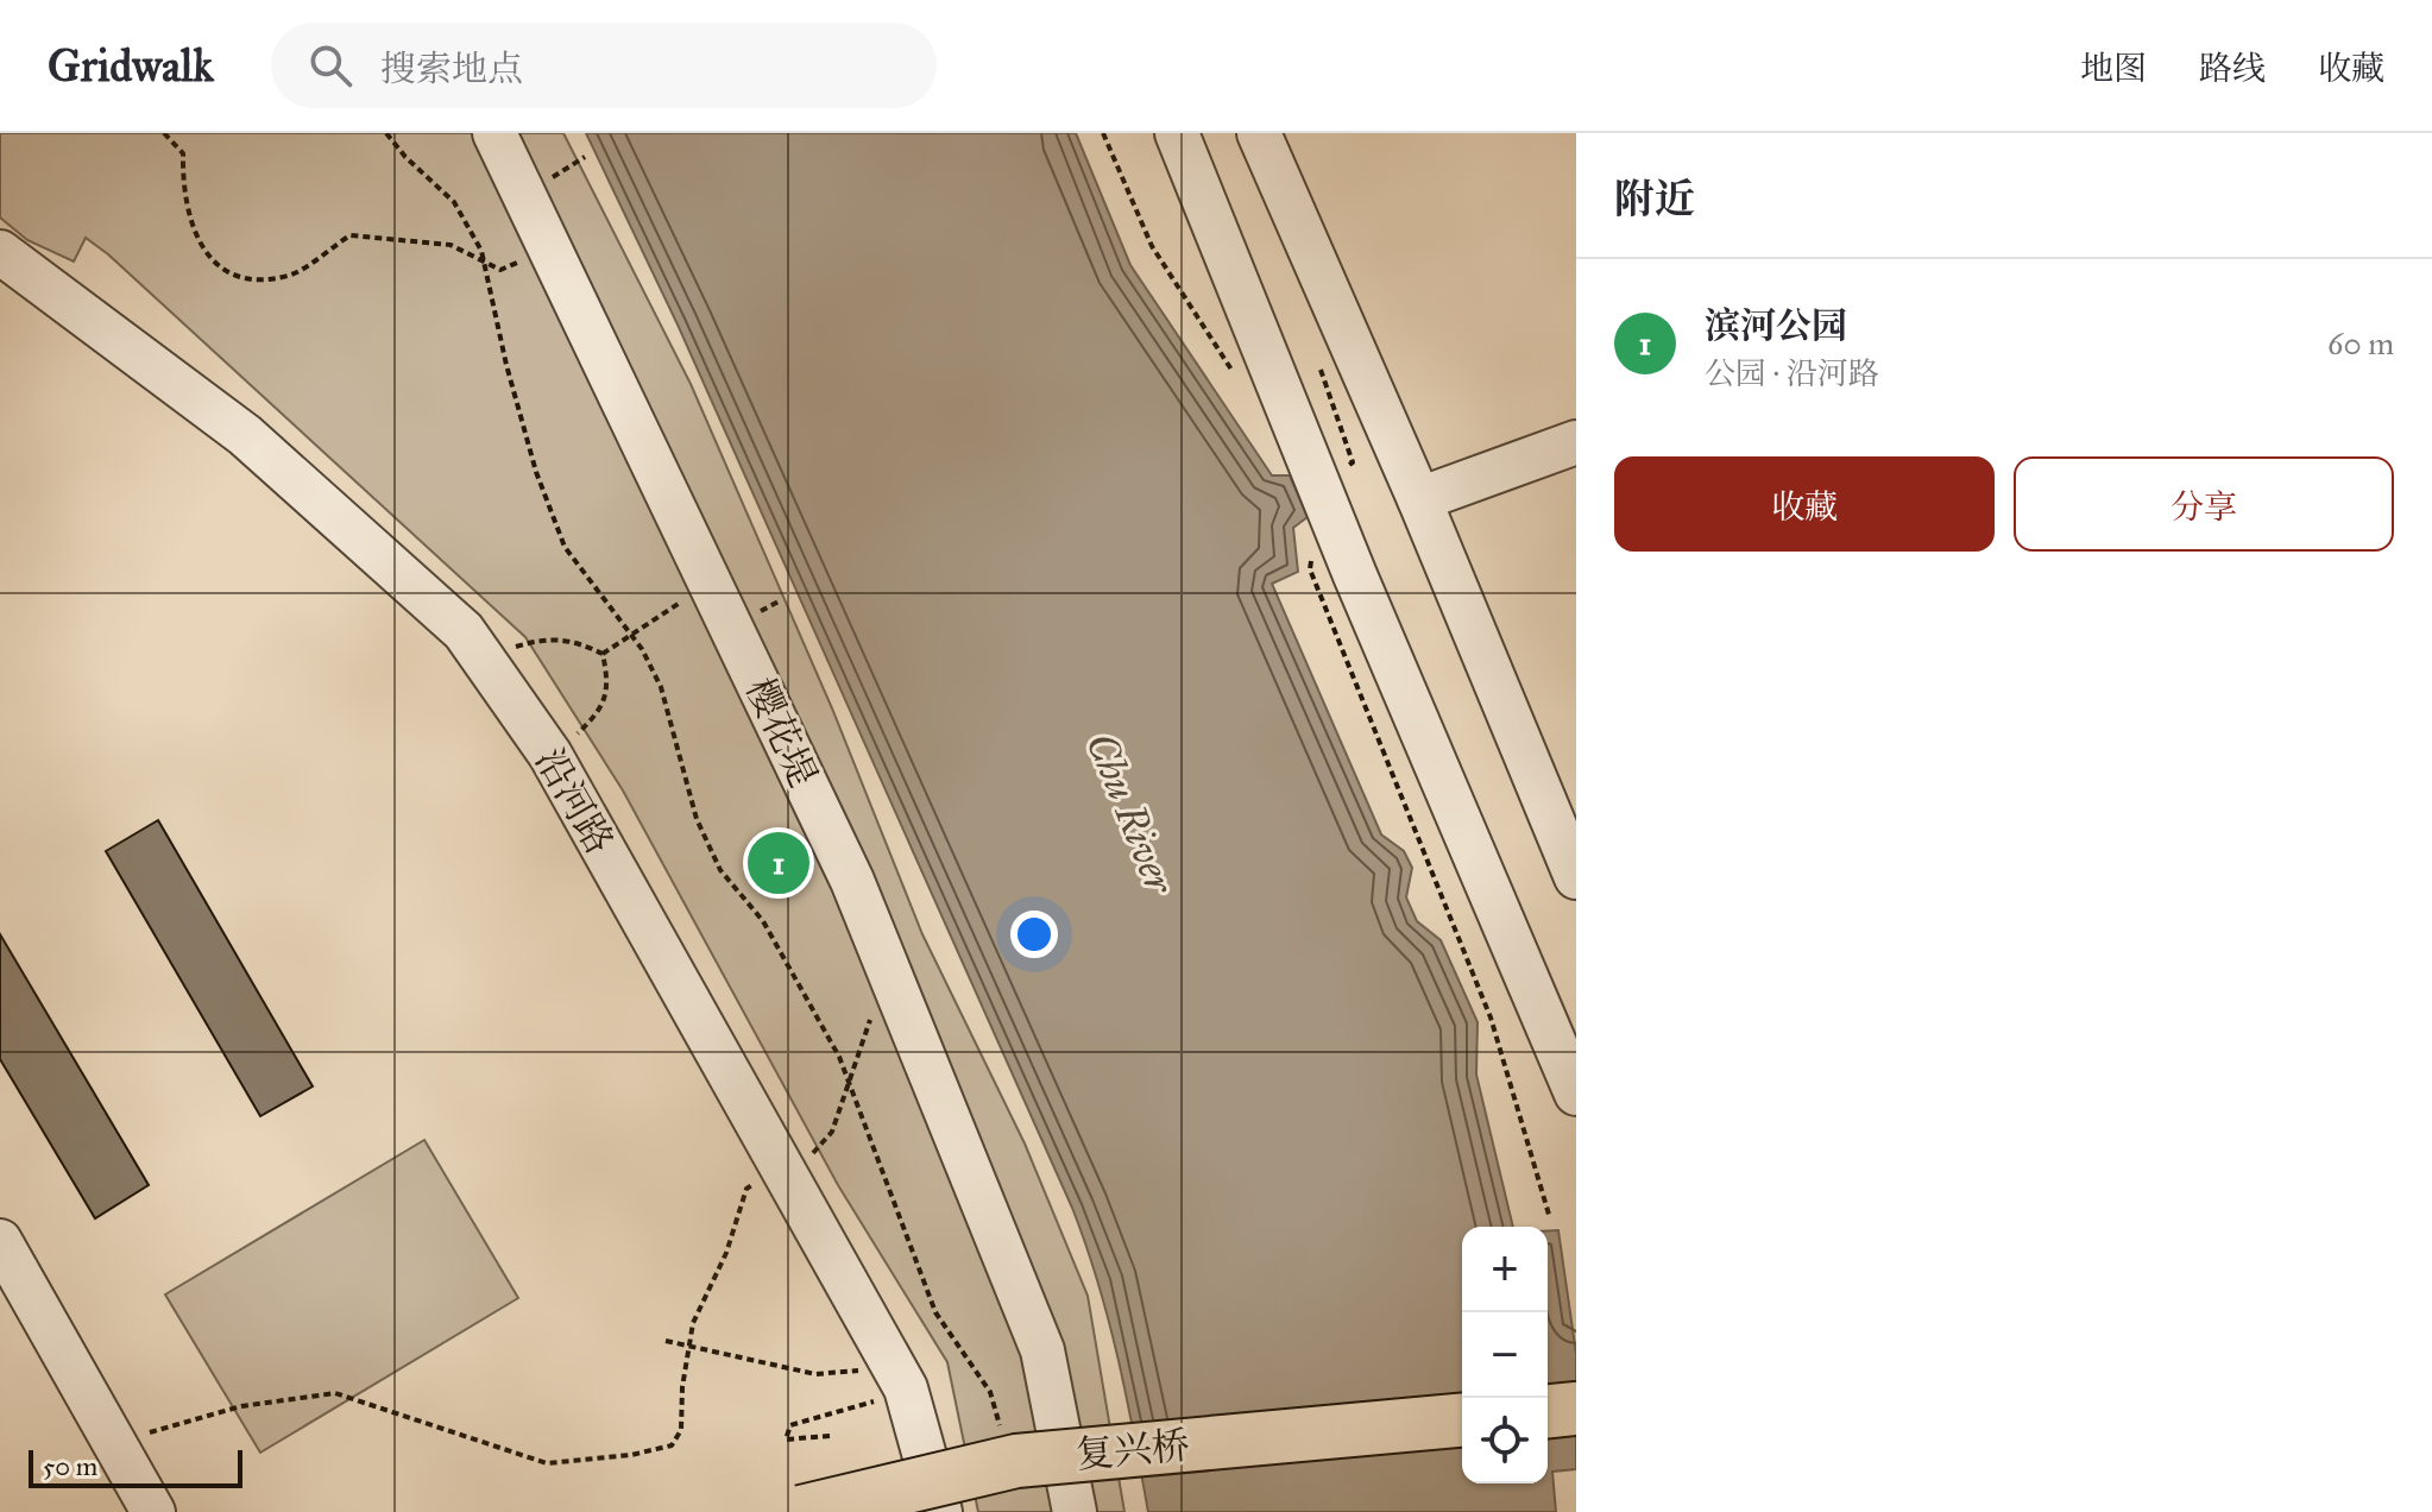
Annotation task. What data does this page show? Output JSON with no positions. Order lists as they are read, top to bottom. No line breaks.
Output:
{"streets":{"main road":["复兴桥"],"street":["樱花堤","沿河路"]},"water":["Chu River"],"scale_bar":"50 m","page":{"header":"Gridwalk","search":"搜索地点","nav":["地图","路线","收藏"],"heading":"附近","list":[{"mark":"1","name":"滨河公园","note":"公园 · 沿河路","value":"60 m"}],"buttons":["收藏","分享"],"pins":"1","map_buttons":["+","−"],"scale":"50 m"}}
